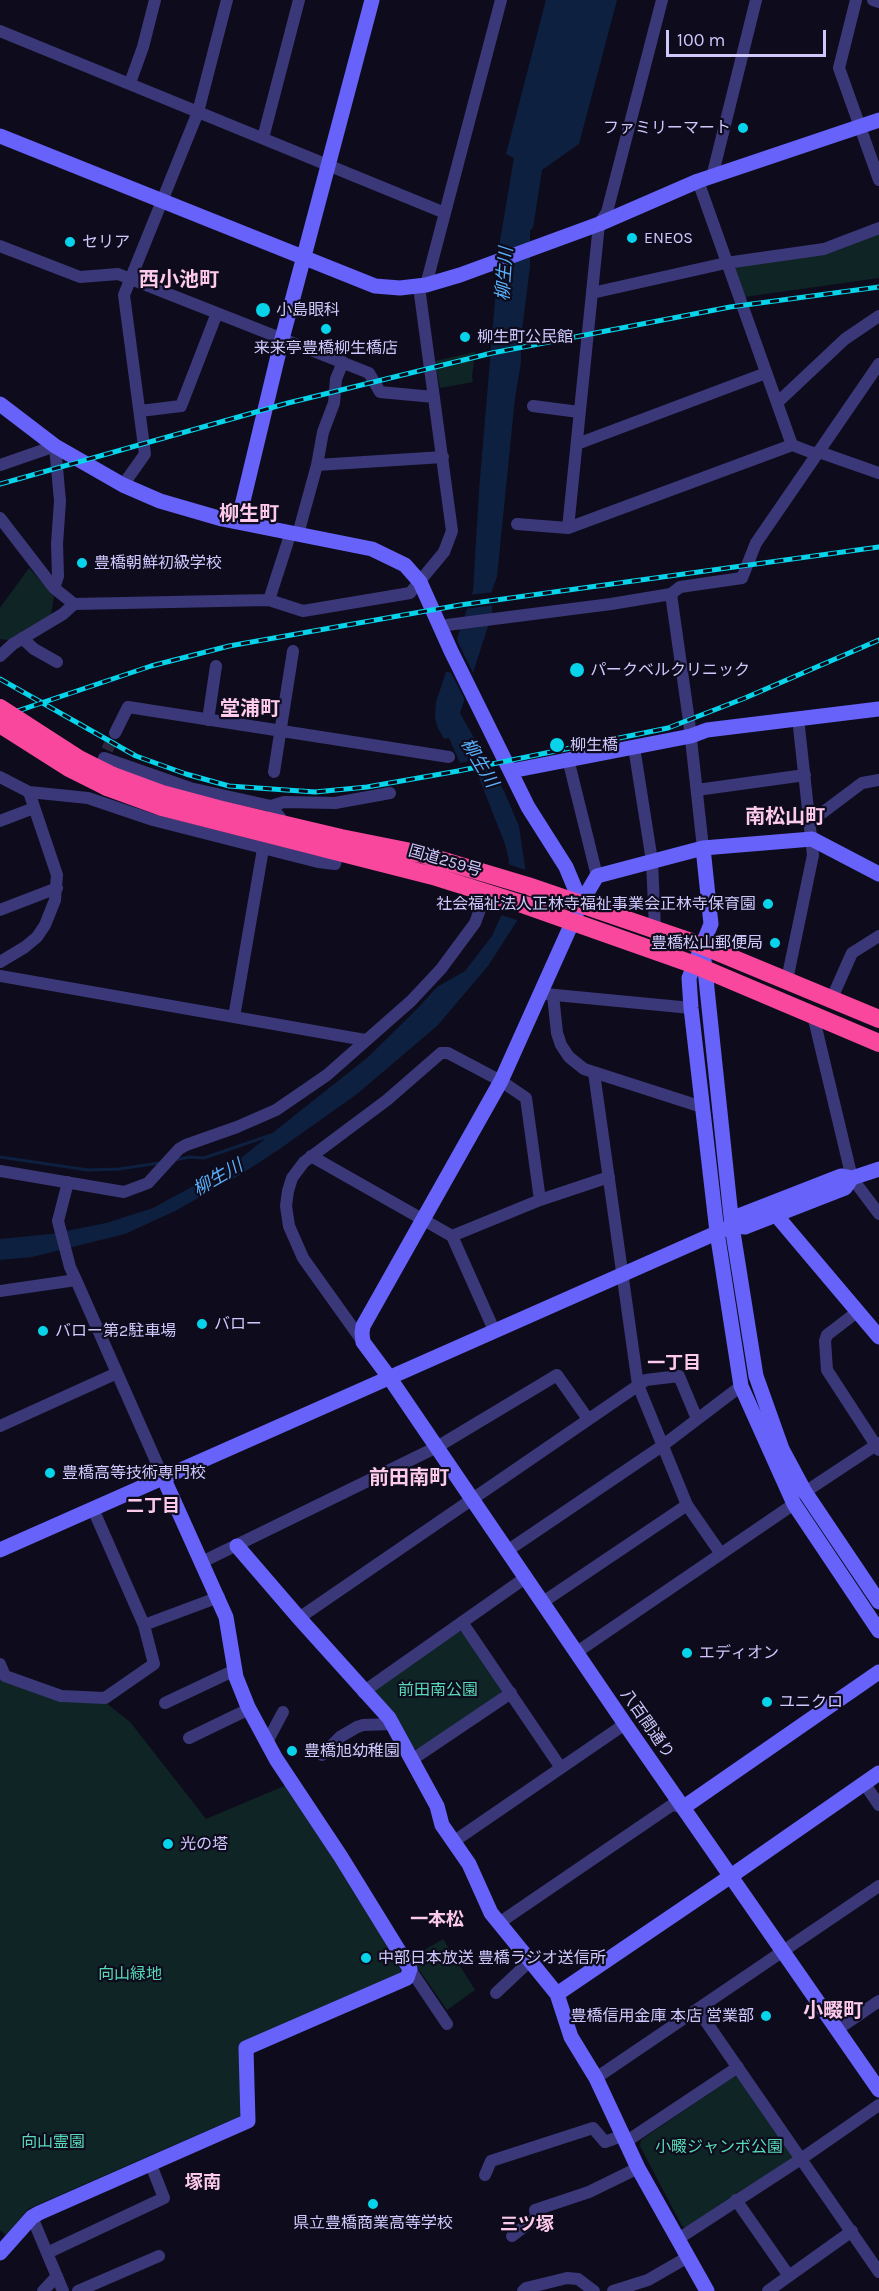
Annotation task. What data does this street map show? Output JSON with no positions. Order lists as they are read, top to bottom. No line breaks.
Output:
{"streets":{"highway":["国道259号"],"street":["八百間通り"]},"districts":["西小池町","柳生町","堂浦町","南松山町","一丁目","前田南町","二丁目","一本松","小畷町","塚南","三ツ塚"],"water":["柳生川"],"parks":["前田南公園","向山緑地","向山霊園","小畷ジャンボ公園"],"places":["ファミリーマート","ENEOS","セリア","小島眼科","来来亭豊橋柳生橋店","柳生町公民館","豊橋朝鮮初級学校","パークベルクリニック","柳生橋","社会福祉法人正林寺福祉事業会正林寺保育園","豊橋松山郵便局","バロー","バロー第2駐車場","豊橋高等技術専門校","エディオン","ユニクロ","豊橋旭幼稚園","光の塔","中部日本放送 豊橋ラジオ送信所","豊橋信用金庫 本店 営業部","県立豊橋商業高等学校"],"scale_bar":"100 m"}
